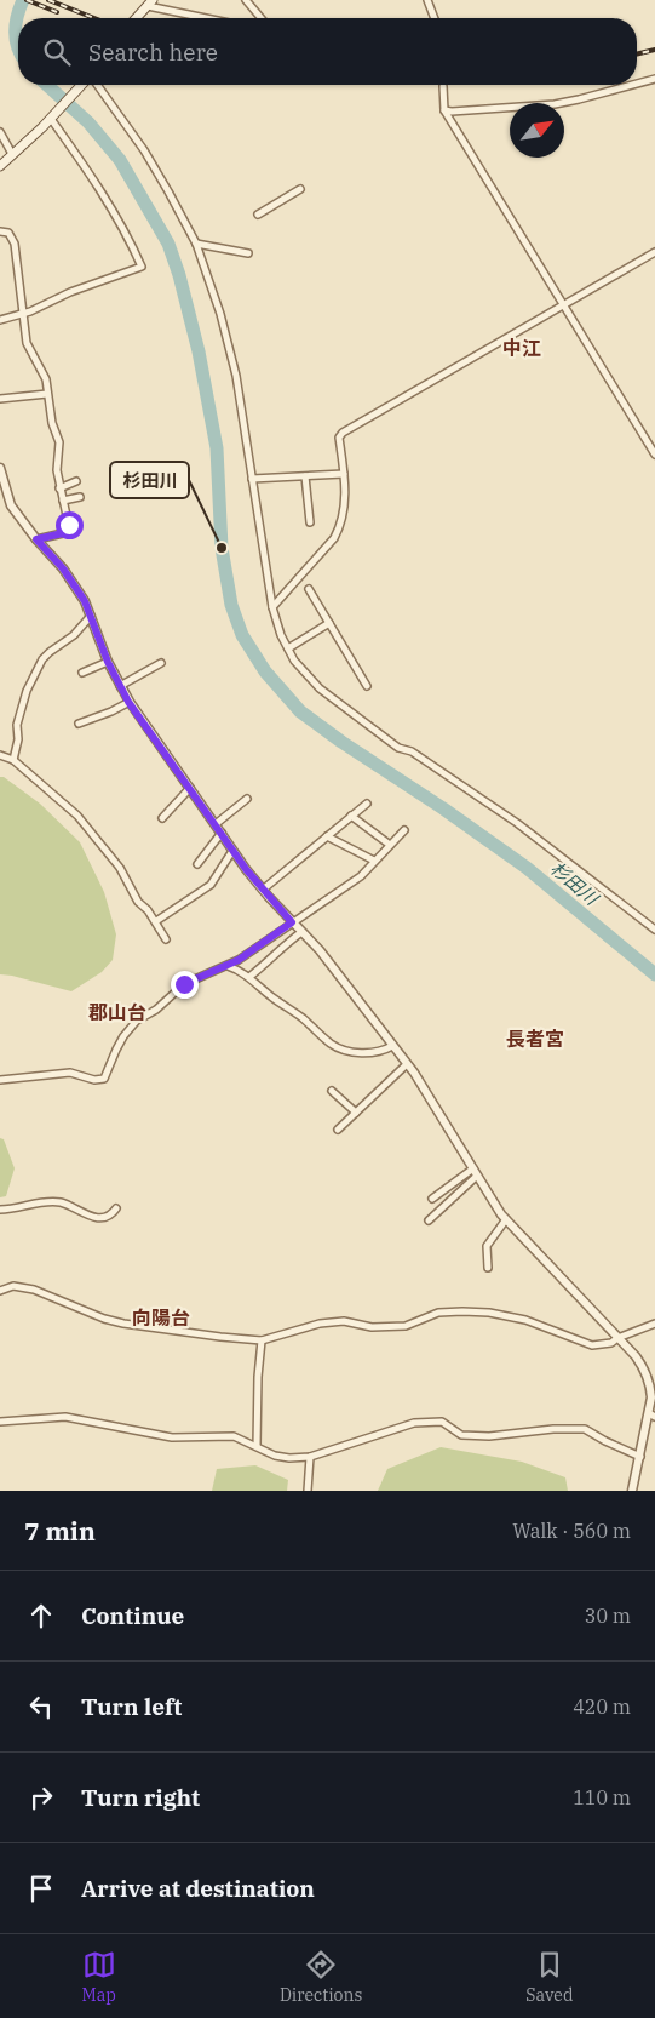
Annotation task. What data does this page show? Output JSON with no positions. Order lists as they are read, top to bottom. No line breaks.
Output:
{"districts":["中江","郡山台","長者宮","向陽台"],"water":["杉田川"],"places":["杉田川"],"north":"top right","page":{"search":"Search here","heading":["7 min","Walk · 560 m"],"list":[["Continue","30 m"],["Turn left","420 m"],["Turn right","110 m"],"Arrive at destination"],"nav":["Map","Directions","Saved"]}}
